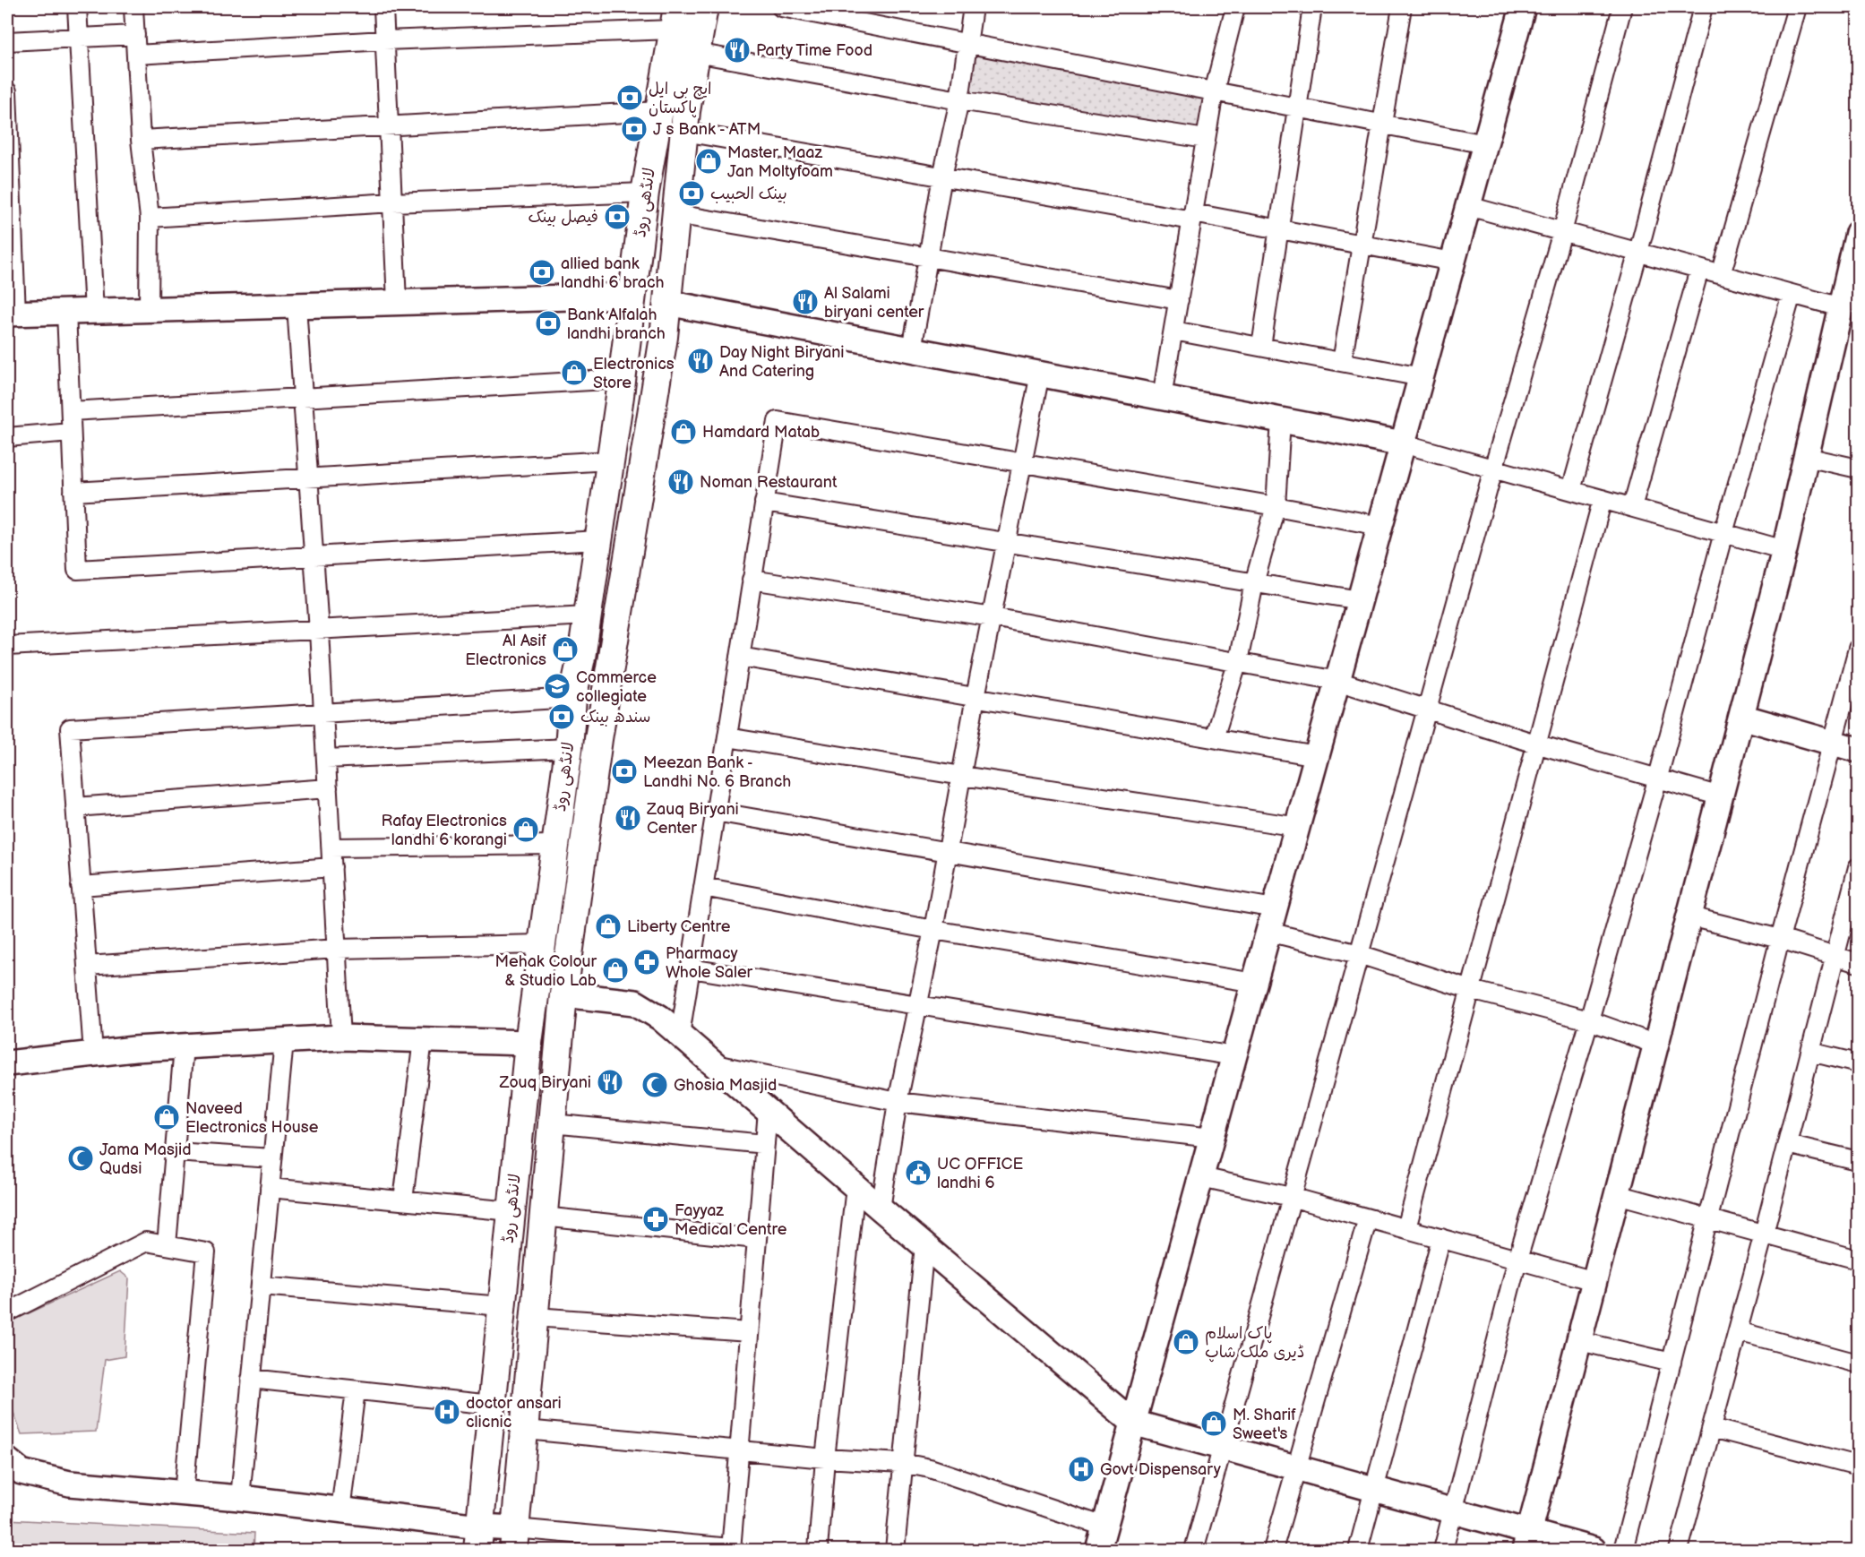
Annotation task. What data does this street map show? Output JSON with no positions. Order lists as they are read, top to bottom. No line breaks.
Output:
{"streets":{"main road":["لانڈھی روڈ"]},"places":{"restaurant":["Party Time Food","Al Salami biryani center","Day Night Biryani And Catering","Noman Restaurant","Zauq Biryani Center","Zouq Biryani"],"bank":["ایچ بی ایل پاکستان","J s Bank - ATM","بينک الحبيب","فیصل بینک","allied bank landhi 6 brach","Bank Alfalah landhi branch","سندھ بینک","Meezan Bank - Landhi No. 6 Branch"],"shop":["Master Maaz Jan Moltyfoam","Electronics Store","Hamdard Matab","Al Asif Electronics","Rafay Electronics landhi 6 korangi","Liberty Centre","Mehak Colour & Studio Lab","Naveed Electronics House","پاک اسلام ڈیری ملک شاپ","M. Sharif Sweet's"],"school or university":["Commerce collegiate"],"pharmacy":["Pharmacy Whole Saler","Fayyaz Medical Centre"],"mosque":["Ghosia Masjid","Jama Masjid Qudsi"],"public building":["UC OFFICE landhi 6"],"hospital":["doctor ansari clicnic","Govt Dispensary"]}}
